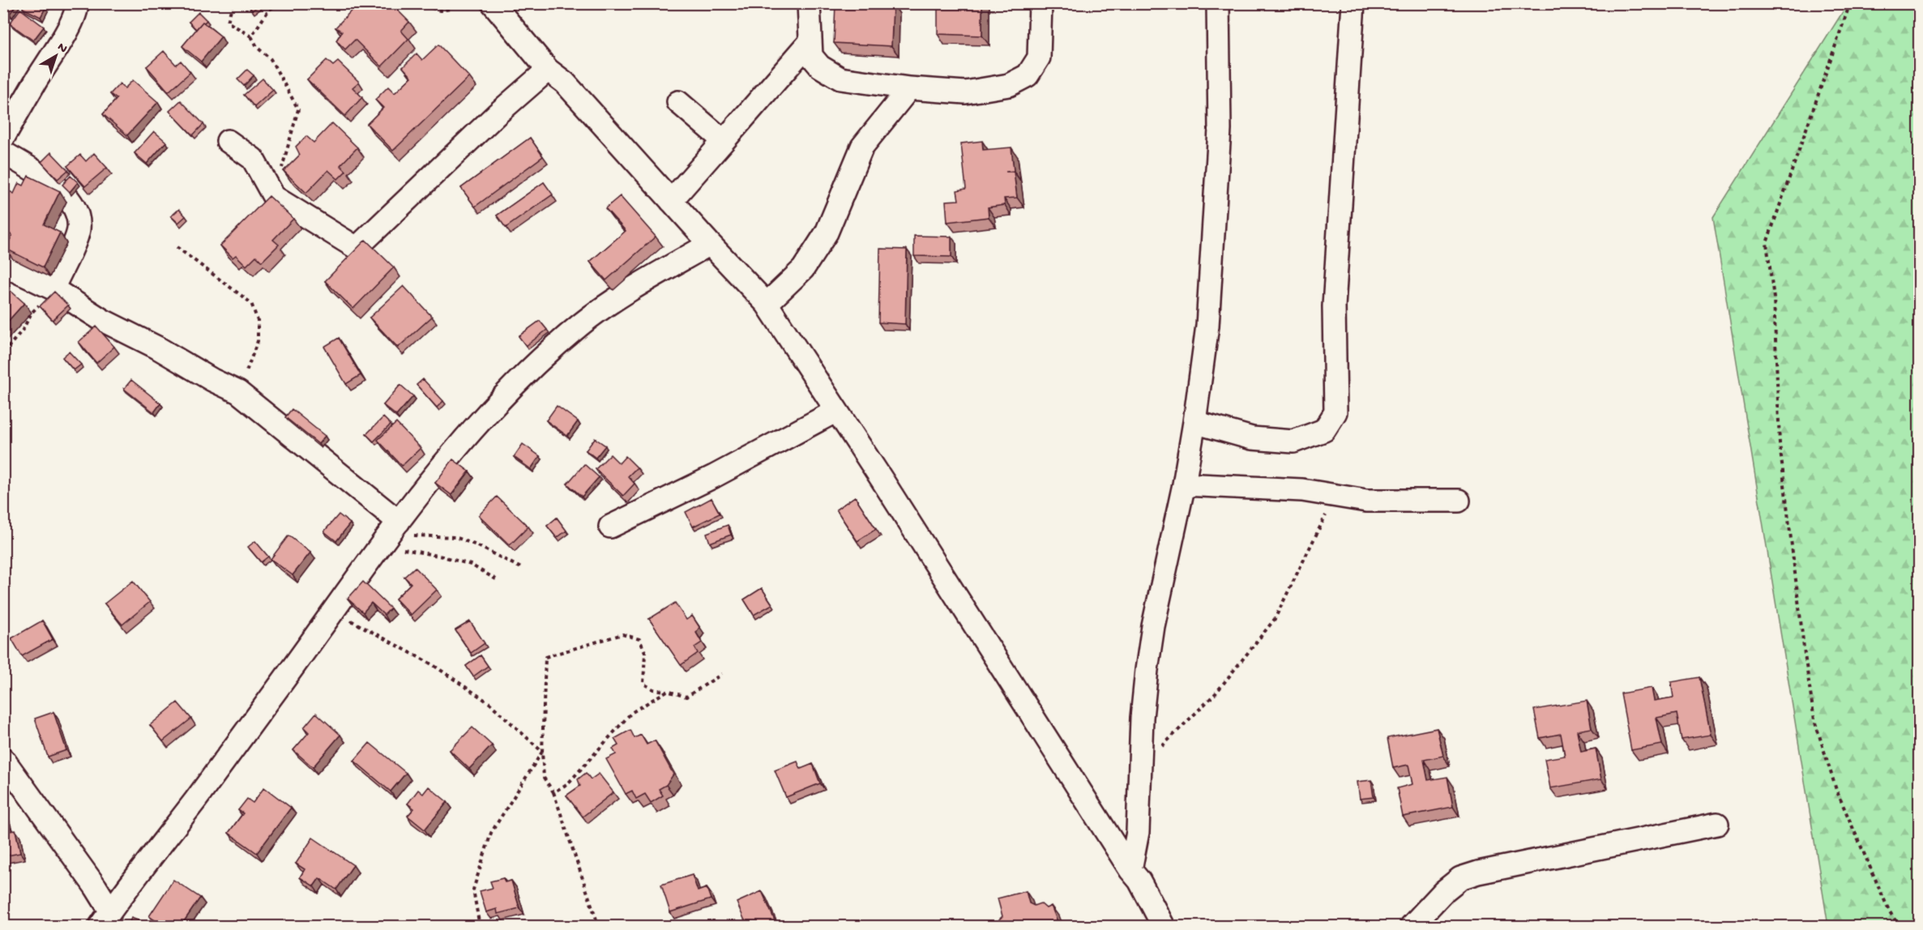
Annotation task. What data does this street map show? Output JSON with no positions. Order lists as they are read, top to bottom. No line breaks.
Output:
{"north":"top right"}
